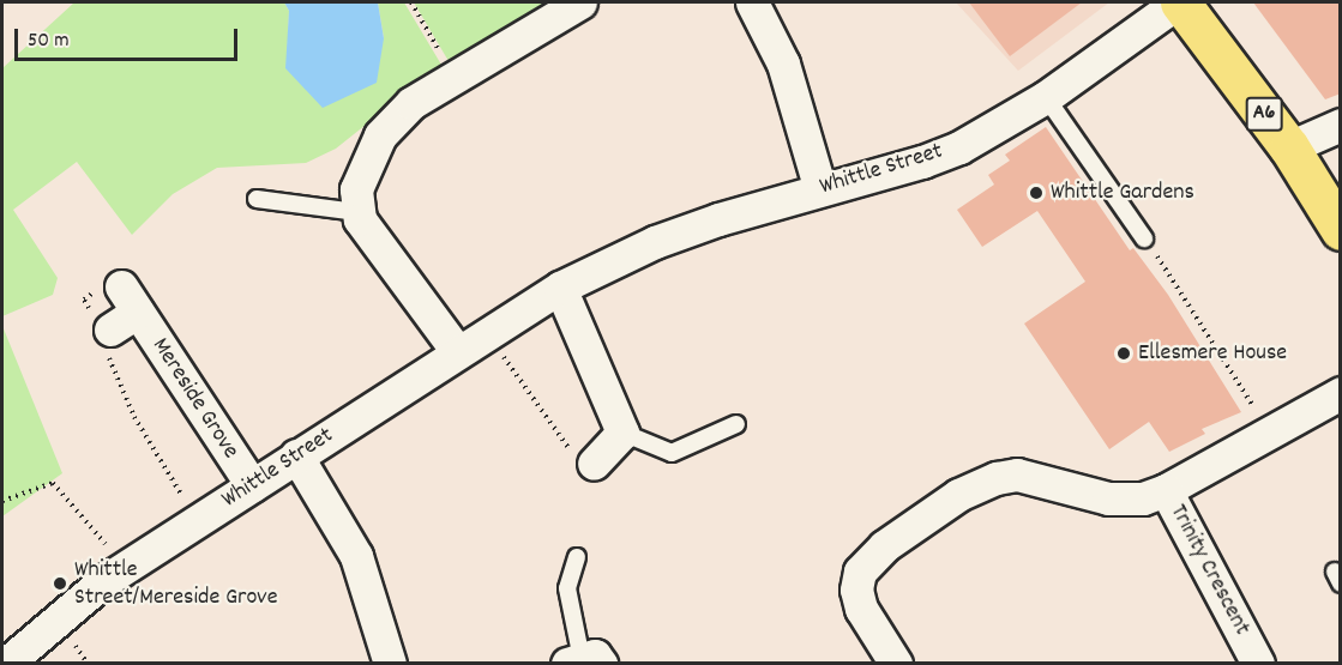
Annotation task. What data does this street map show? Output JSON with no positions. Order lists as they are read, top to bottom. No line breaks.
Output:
{"streets":{"main road":["A6"],"street":["Whittle Street","Mereside Grove","Trinity Crescent"]},"crossings":[["A6","Whittle Street"],["Whittle Street","Mereside Grove"]],"places":["Whittle Gardens","Ellesmere House","Whittle Street/Mereside Grove"],"scale_bar":"50 m"}
